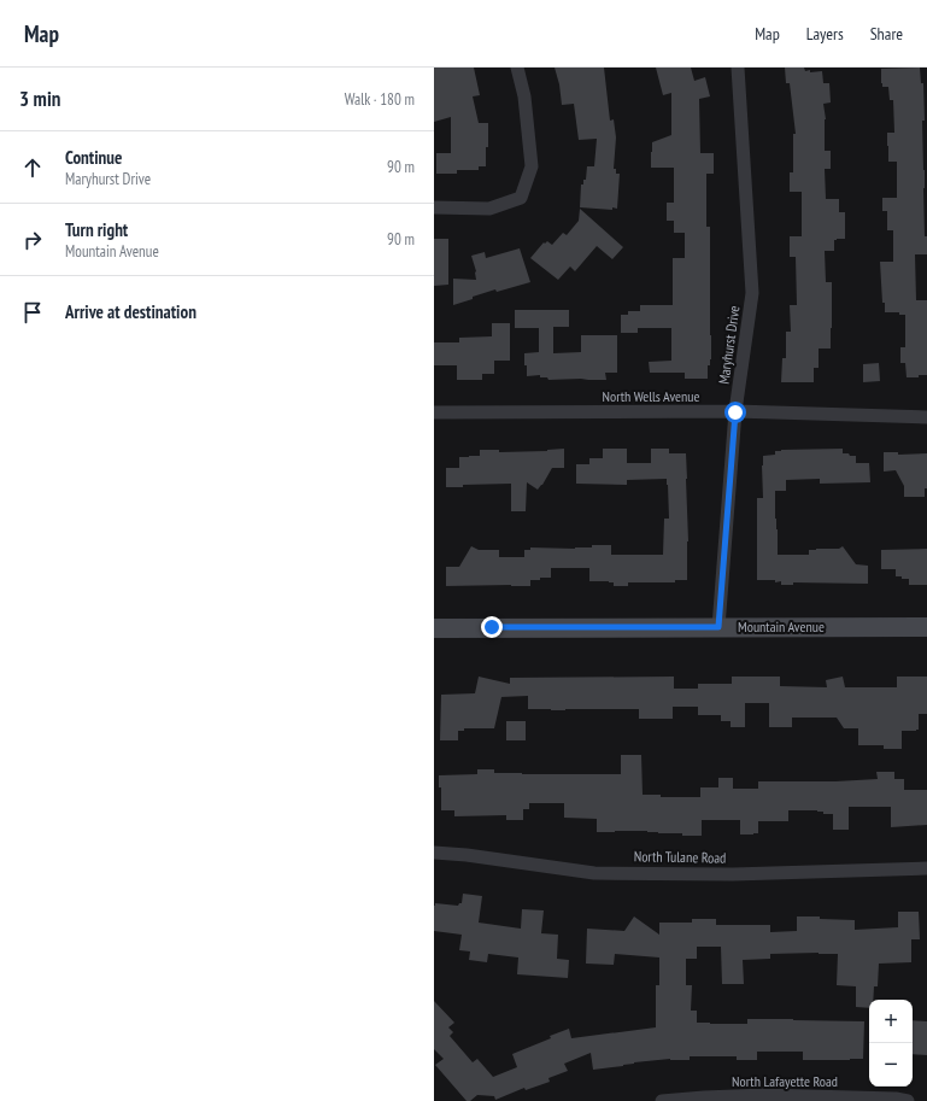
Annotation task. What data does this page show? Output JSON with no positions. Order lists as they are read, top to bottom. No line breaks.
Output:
{"streets":{"main road":["Mountain Avenue"],"street":["Maryhurst Drive","North Wells Avenue","North Tulane Road","North Lafayette Road"]},"crossings":[["Maryhurst Drive","North Wells Avenue"],["Maryhurst Drive","Mountain Avenue"]],"page":{"header":"Map","nav":["Map","Layers","Share"],"heading":["3 min","Walk · 180 m"],"list":[["Continue","Maryhurst Drive","90 m"],["Turn right","Mountain Avenue","90 m"],"Arrive at destination"],"map_buttons":["+","−"]}}
